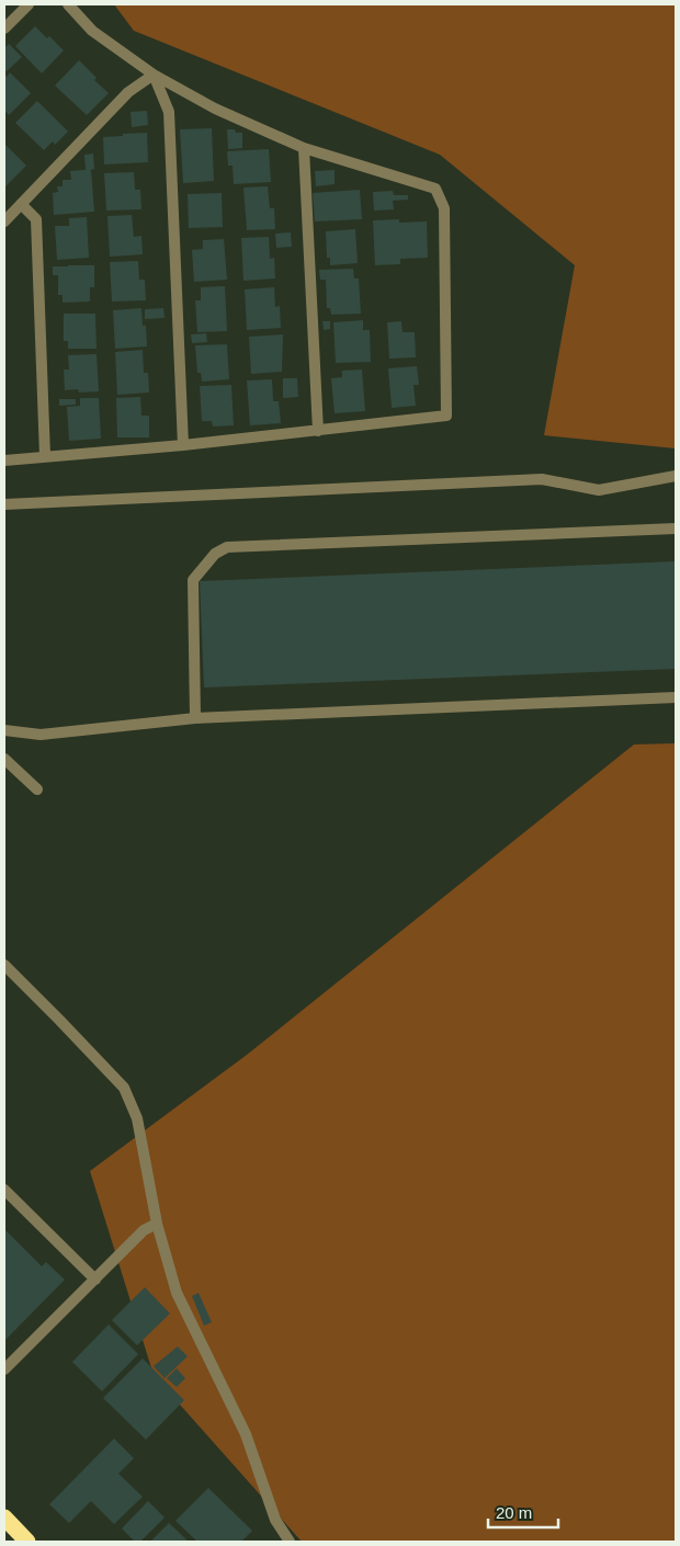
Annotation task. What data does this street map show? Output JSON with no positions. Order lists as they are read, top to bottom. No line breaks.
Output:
{"scale_bar":"20 m"}
